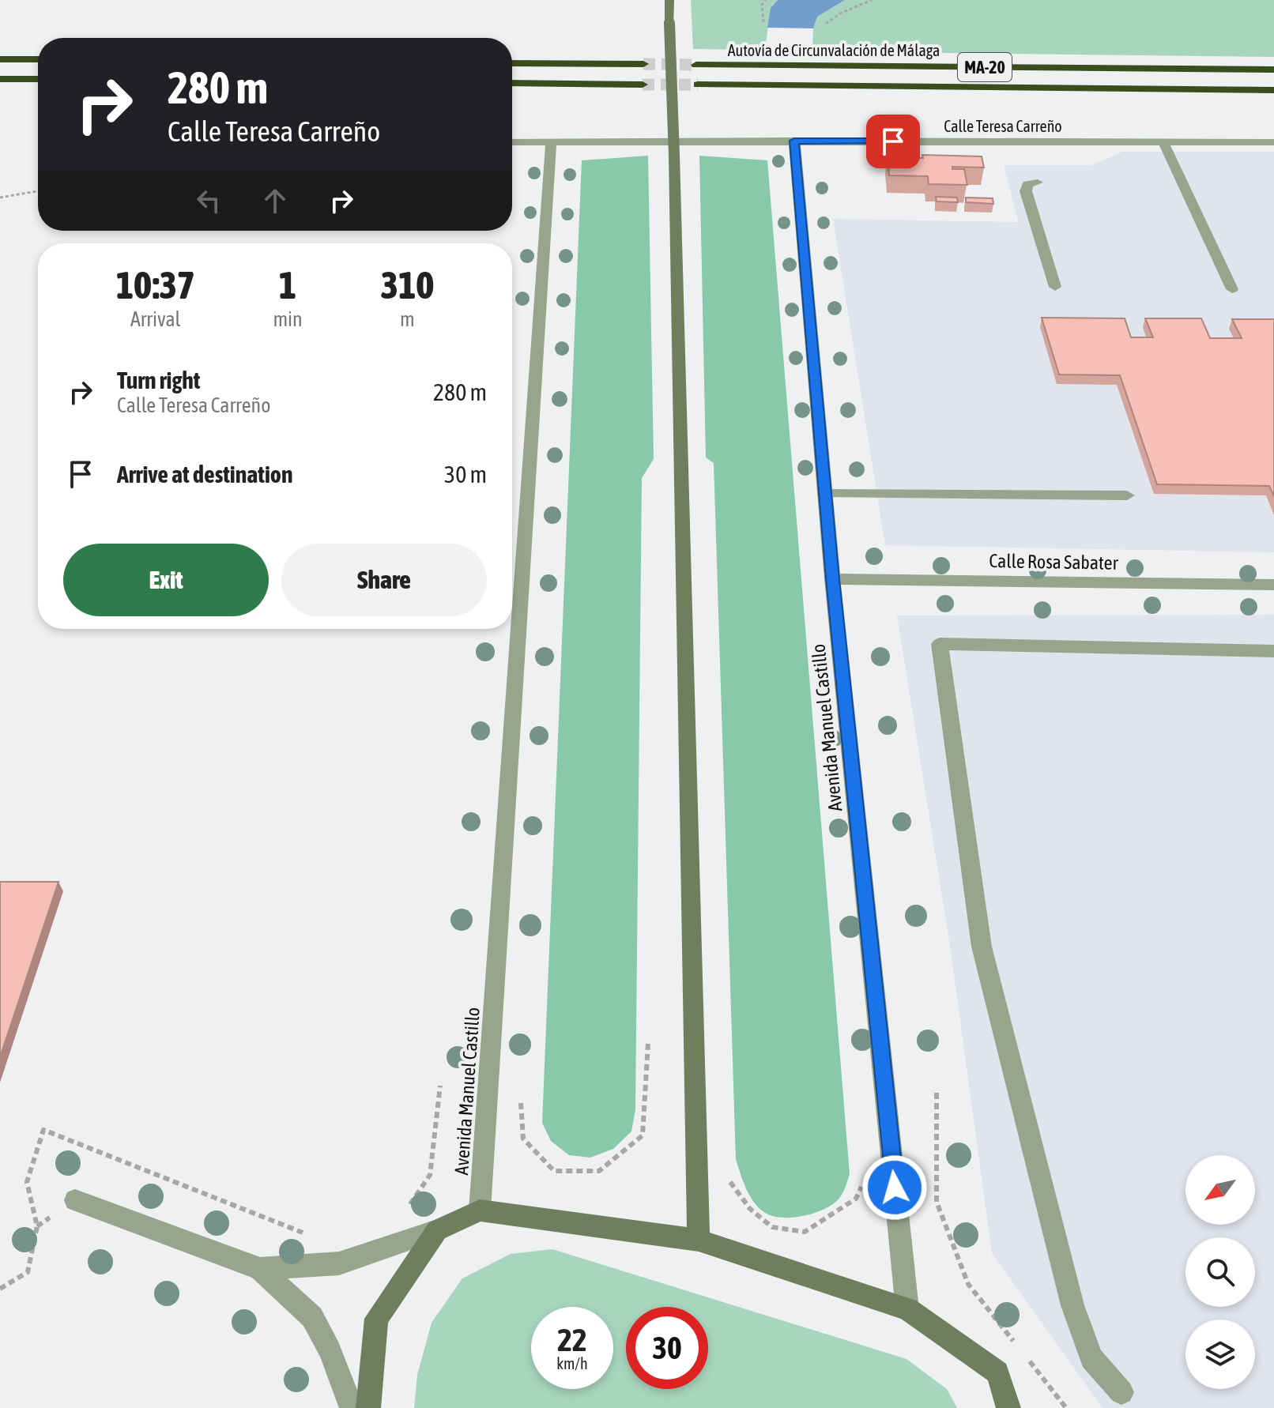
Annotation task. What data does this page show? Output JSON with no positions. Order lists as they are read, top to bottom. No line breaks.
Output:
{"streets":{"highway":["Autovía de Circunvalación de Málaga","MA-20"],"street":["Calle Teresa Carreño","Calle Rosa Sabater","Avenida Manuel Castillo"]},"crossings":[["Calle Teresa Carreño","Avenida Manuel Castillo"],["Calle Rosa Sabater","Avenida Manuel Castillo"]],"north":"bottom left","page":{"turn":["280 m","Calle Teresa Carreño"],"eta":["10:37","Arrival","1","min","310","m"],"list":[{"name":"Turn right","note":"Calle Teresa Carreño","value":"280 m"},{"name":"Arrive at destination","value":"30 m"}],"buttons":["Exit","Share"],"speed":"22 km/h","limit":"30"}}
